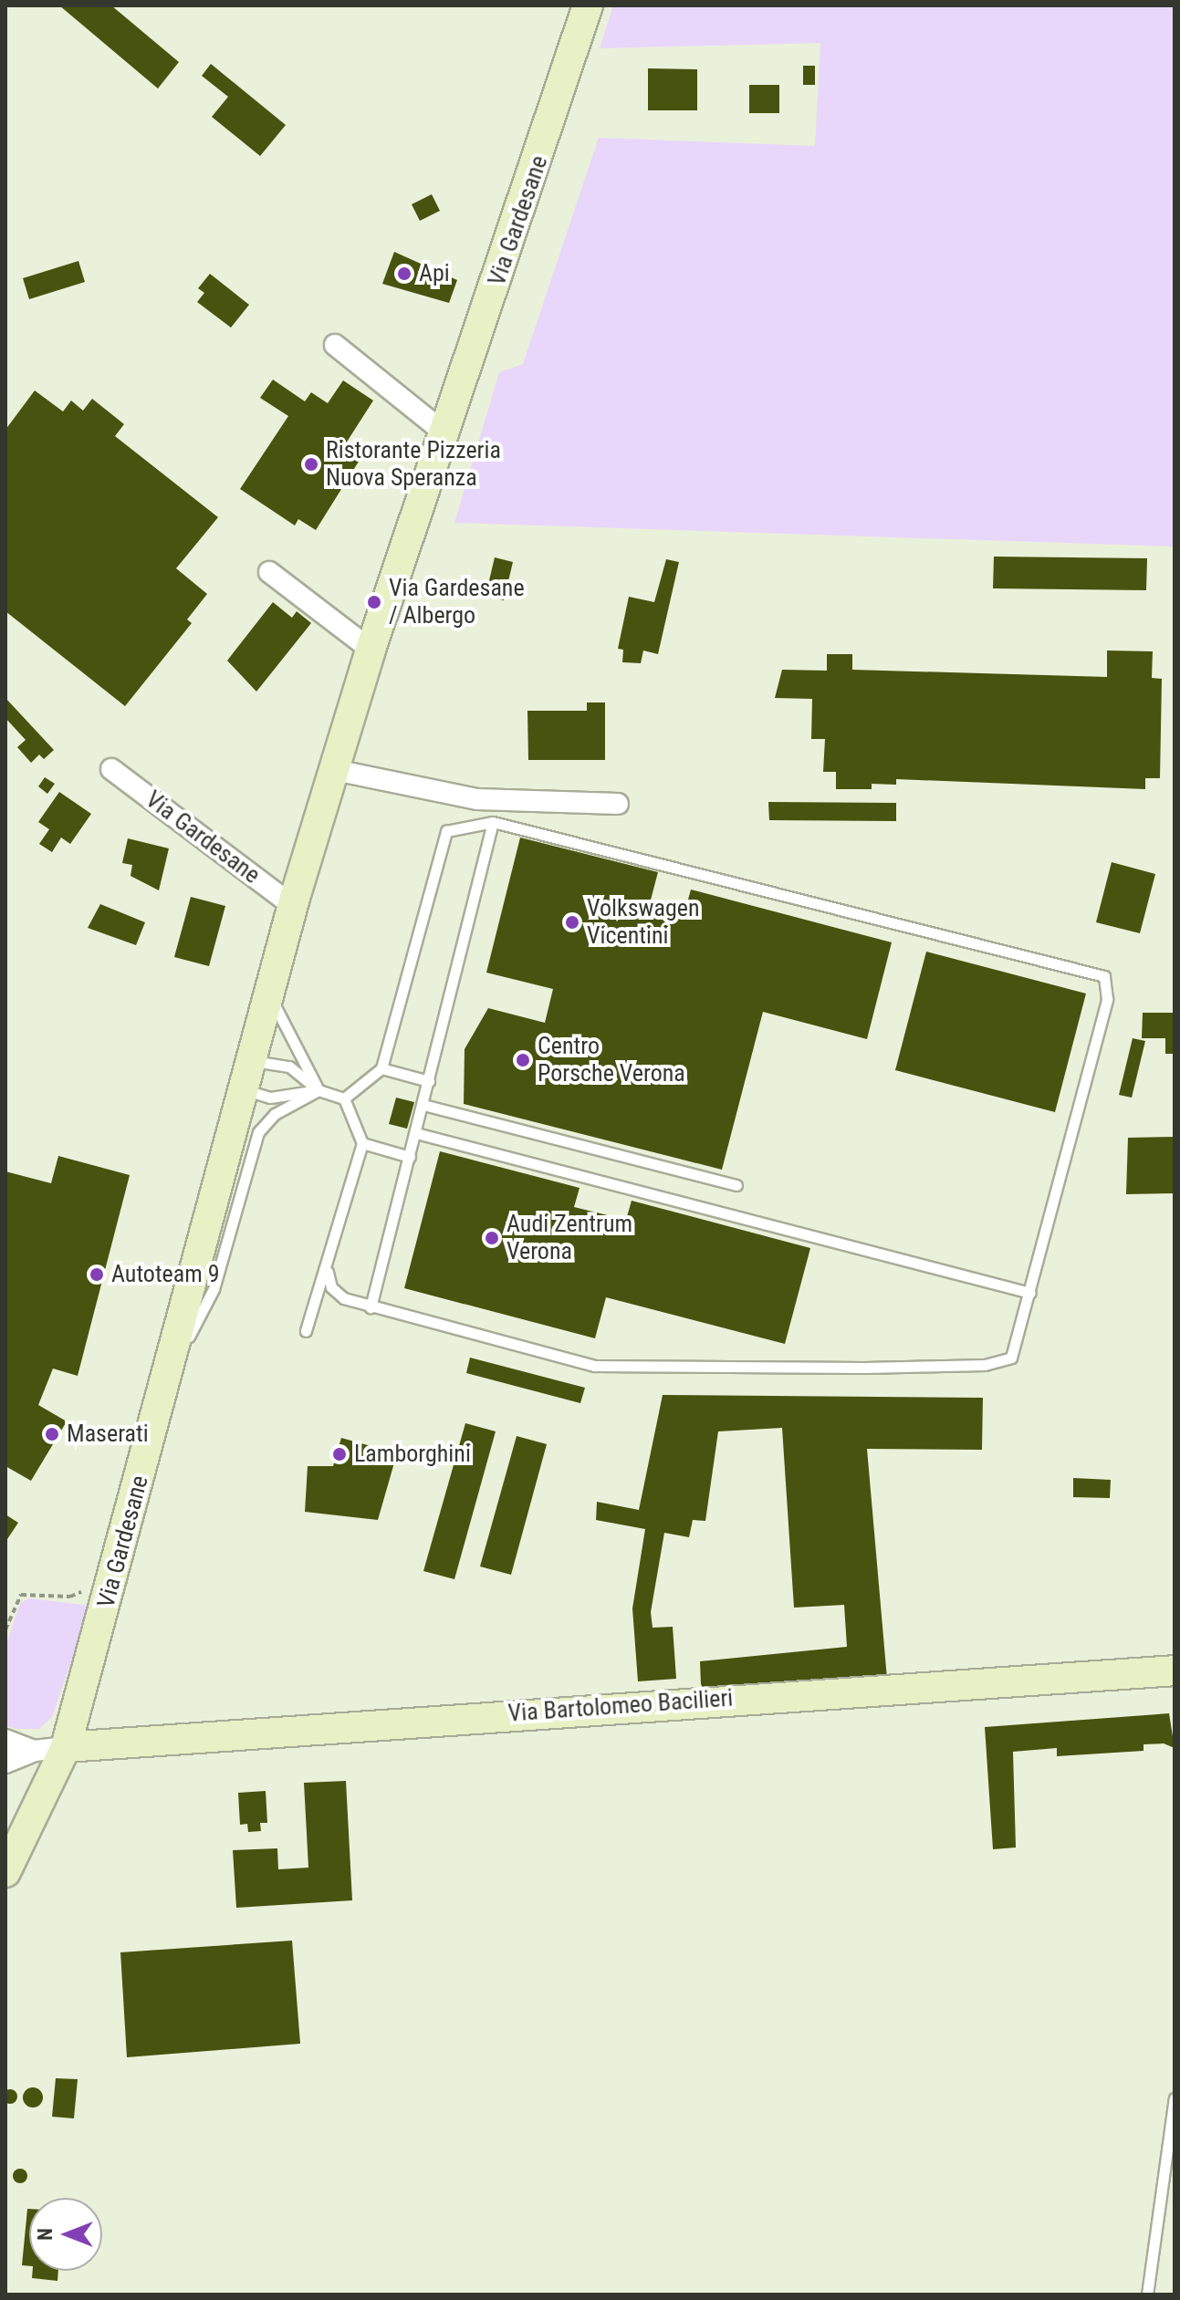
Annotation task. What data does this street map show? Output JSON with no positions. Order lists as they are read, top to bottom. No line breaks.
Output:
{"streets":{"main road":["Via Gardesane","Via Bartolomeo Bacilieri"]},"crossings":[["Via Gardesane","Via Bartolomeo Bacilieri"]],"places":["Api","Ristorante Pizzeria Nuova Speranza","Via Gardesane / Albergo","Volkswagen Vicentini","Centro Porsche Verona","Audi Zentrum Verona","Autoteam 9","Maserati","Lamborghini"],"north":"left"}
